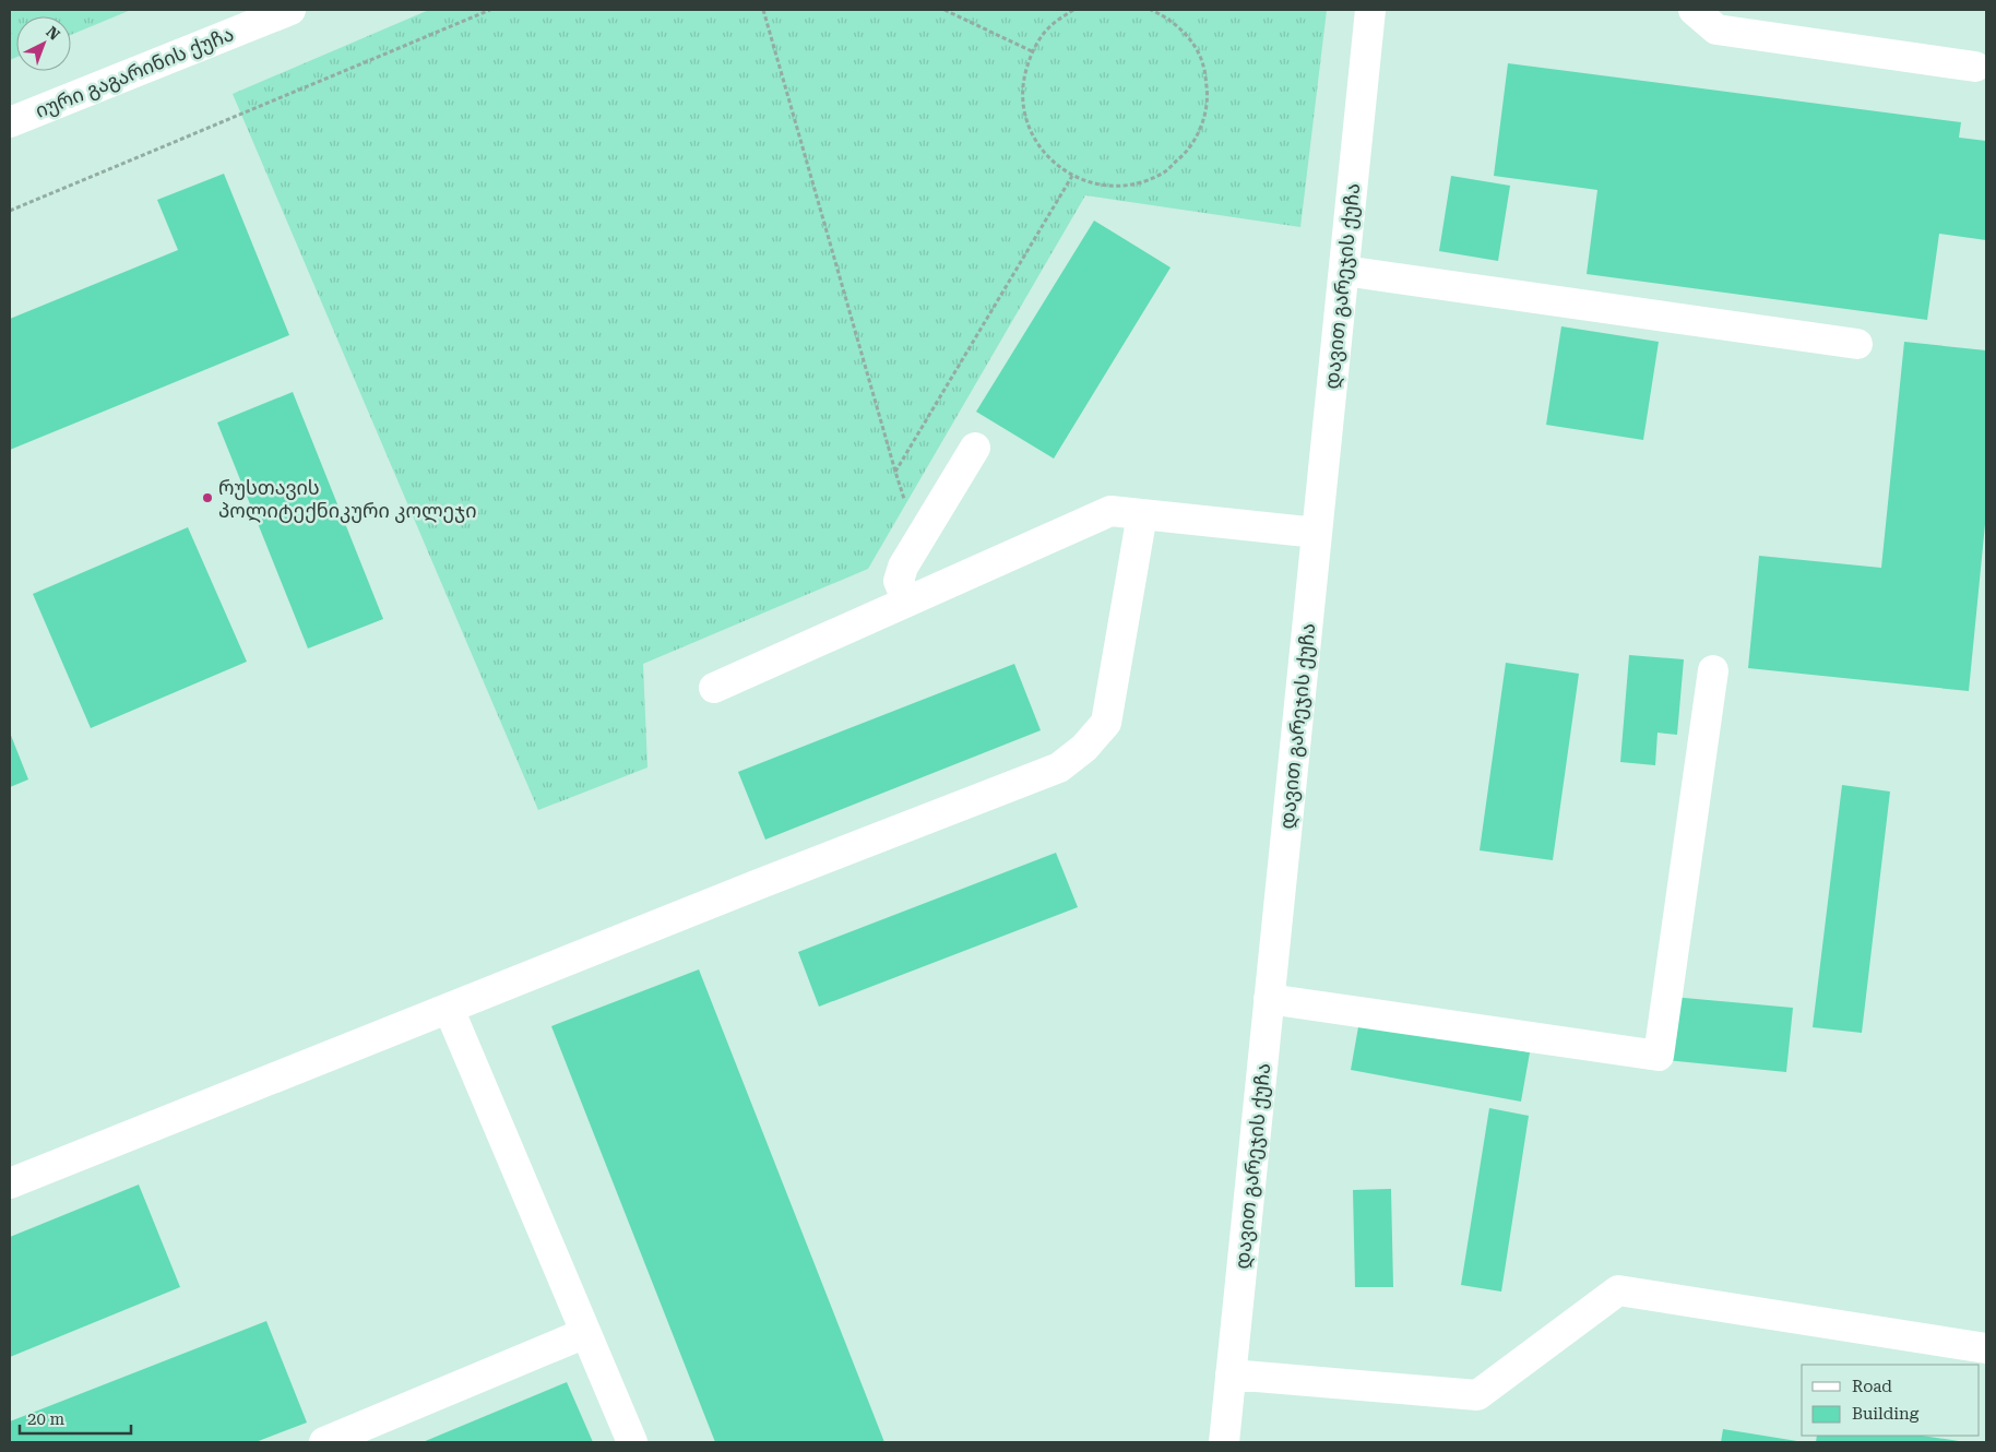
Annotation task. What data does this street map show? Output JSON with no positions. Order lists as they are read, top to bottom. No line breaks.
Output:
{"streets":{"street":["იური გაგარინის ქუჩა","დავით გარეჯის ქუჩა"]},"places":["რუსთავის პოლიტექნიკური კოლეჯი"],"legend":["Road","Building"],"scale_bar":"20 m","north":"top right"}
